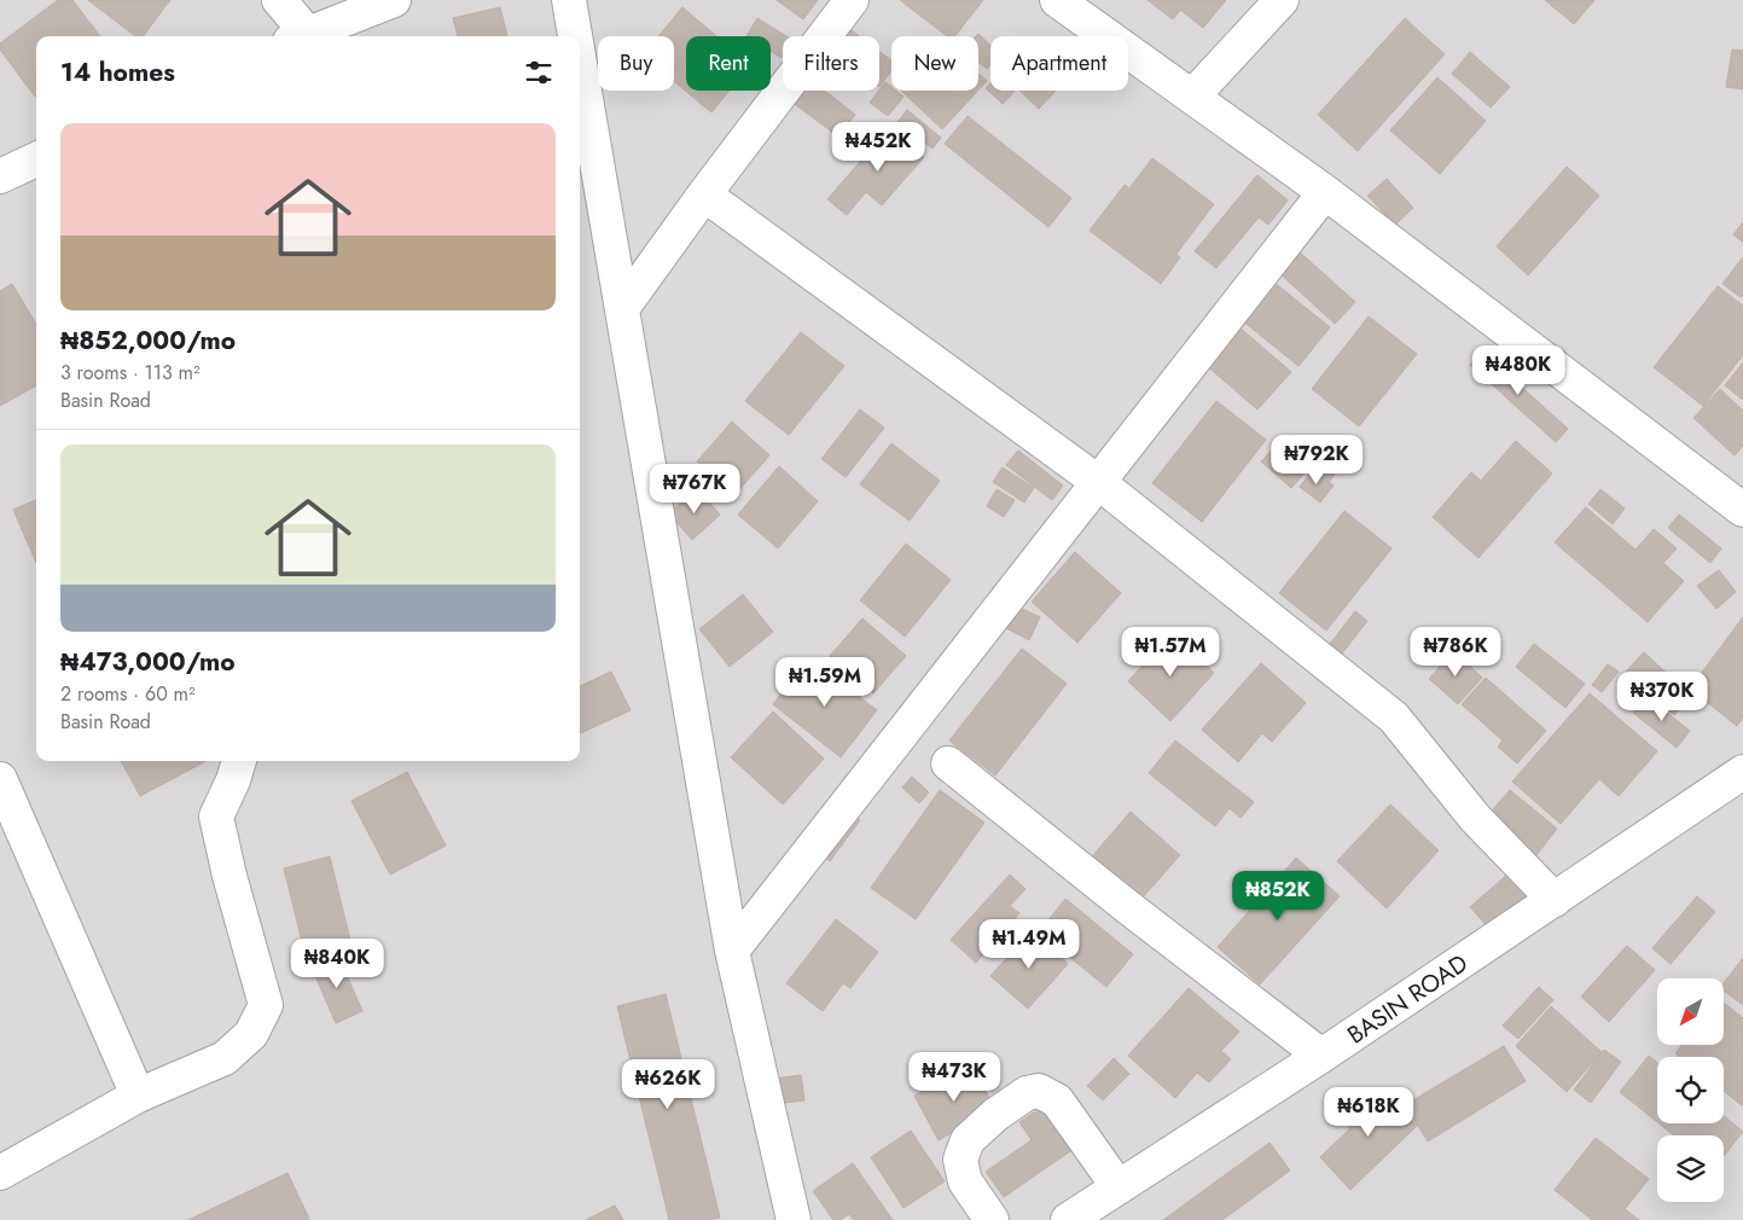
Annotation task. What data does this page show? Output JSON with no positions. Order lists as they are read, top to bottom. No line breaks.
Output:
{"streets":{"street":["BASIN ROAD"]},"north":"bottom left","page":{"chip":["Buy","Rent","Filters","New","Apartment"],"heading":"14 homes","list":[{"name":"₦852,000/mo","note":"3 rooms · 113 m² · Basin Road"},{"name":"₦473,000/mo","note":"2 rooms · 60 m² · Basin Road"}],"price":["₦452K","₦480K","₦792K","₦767K","₦1.57M","₦786K","₦1.59M","₦370K","₦852K","₦1.49M","₦840K","₦473K","₦626K","₦618K"]}}
